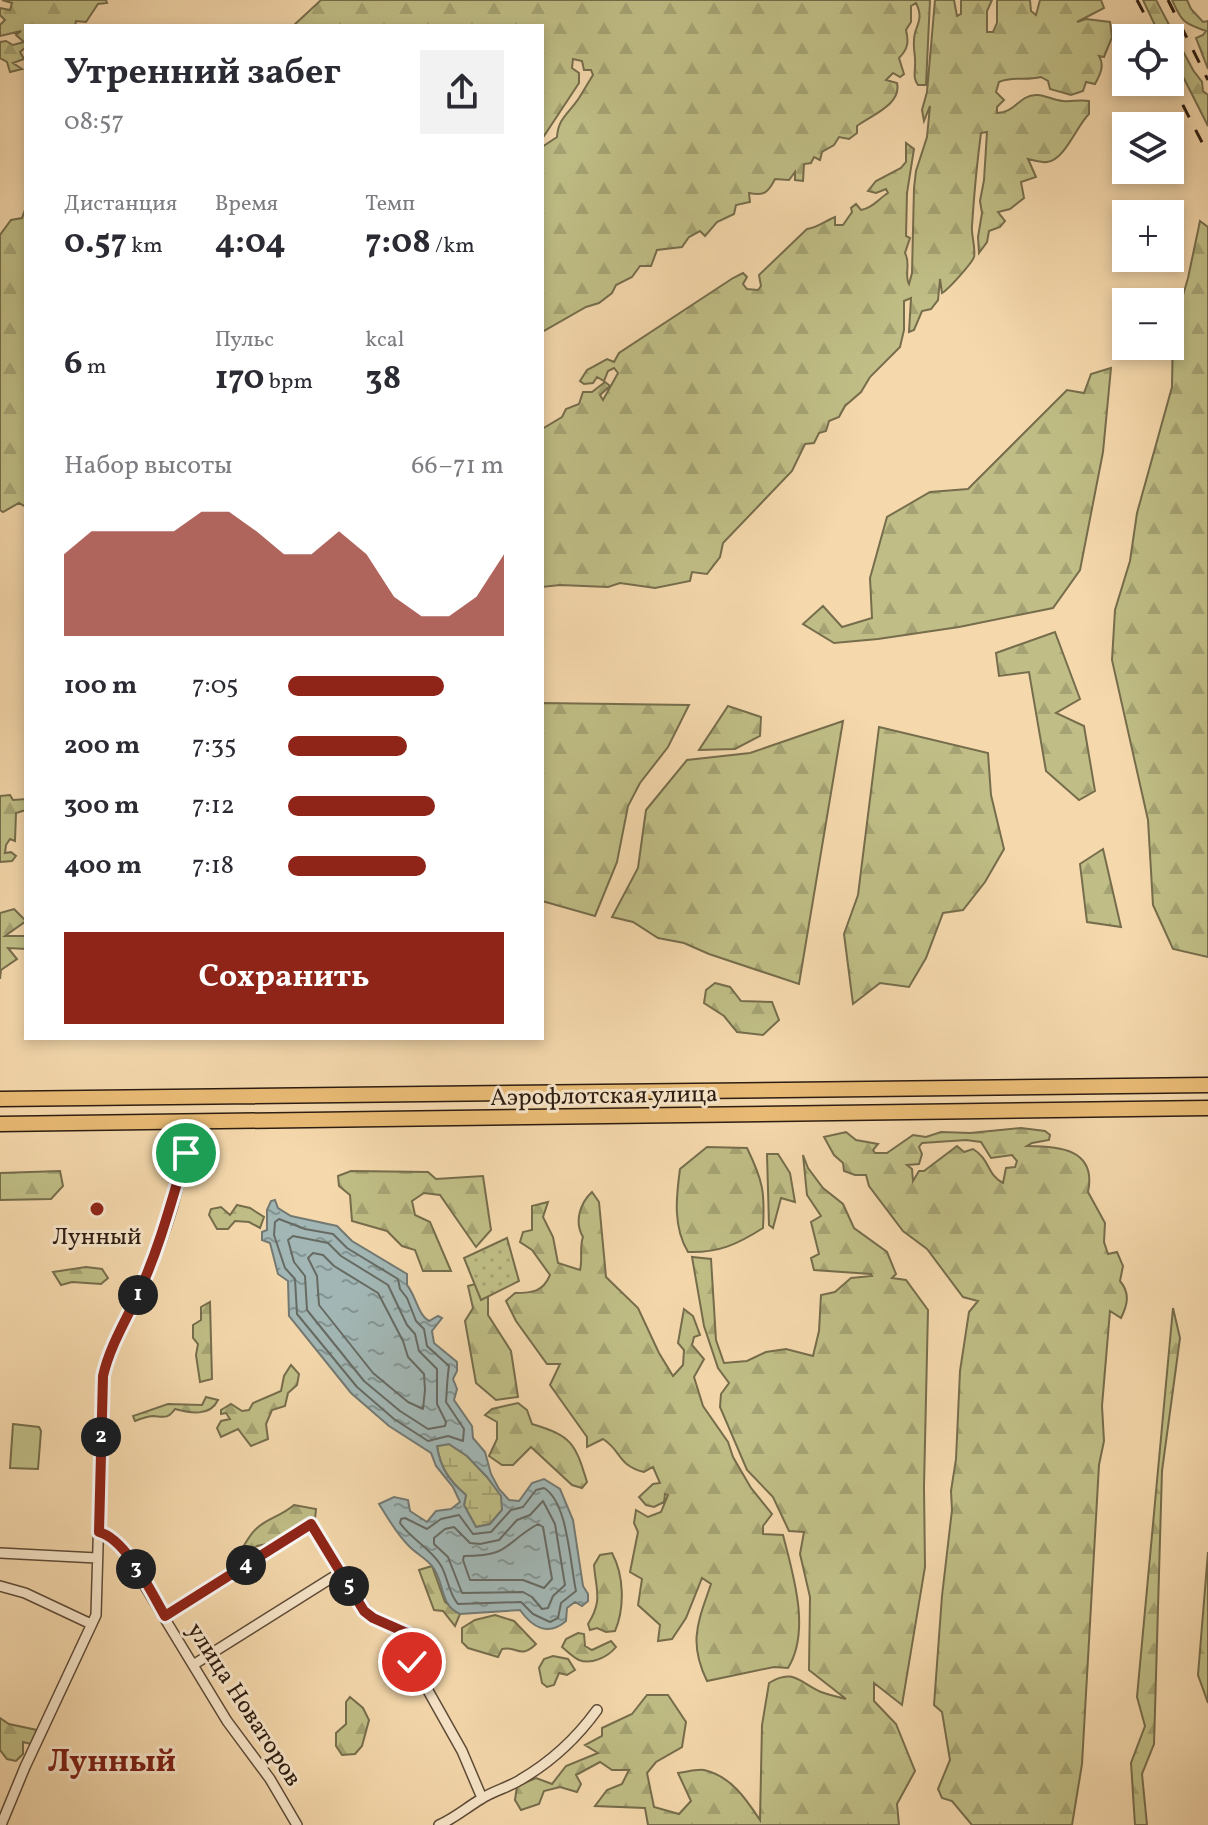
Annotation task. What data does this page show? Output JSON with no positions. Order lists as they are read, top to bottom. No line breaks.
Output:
{"streets":{"main road":["Аэрофлотская улица"],"street":["улица Новаторов"]},"districts":["Лунный"],"places":["Лунный"],"page":{"map_buttons":["+","−"],"heading":["Утренний забег","08:57"],"stats":[["Дистанция","0.57 km"],["Время","4:04"],["Темп","7:08 /km"],["6 m"],["Пульс","170 bpm"],["kcal","38"]],"chart":["Набор высоты","66–71 m"],"list":[{"name":"100 m","note":"7:05"},{"name":"200 m","note":"7:35"},{"name":"300 m","note":"7:12"},{"name":"400 m","note":"7:18"}],"buttons":"Сохранить","pins":["1","2","4","3","5"]}}
